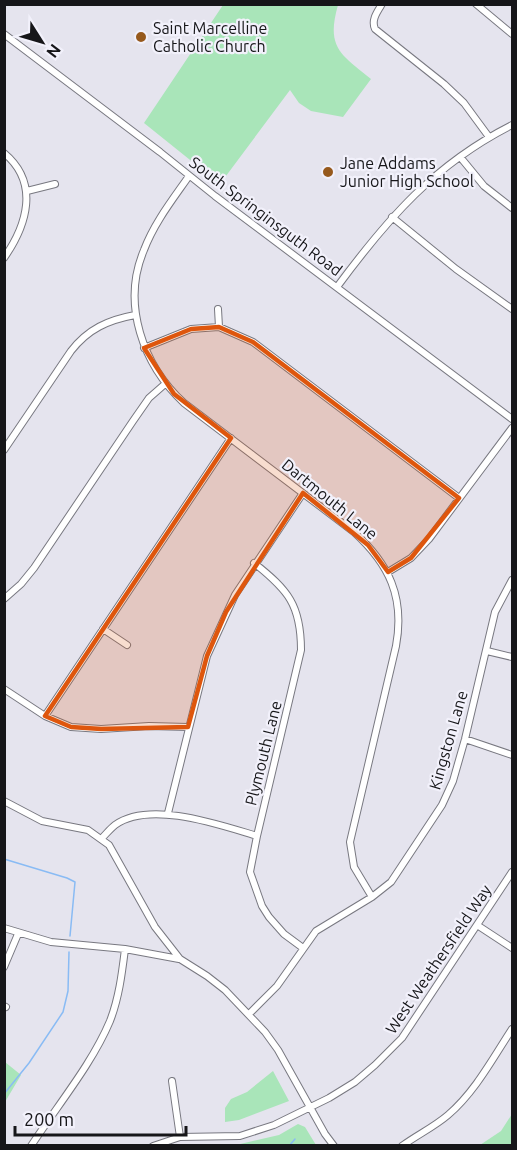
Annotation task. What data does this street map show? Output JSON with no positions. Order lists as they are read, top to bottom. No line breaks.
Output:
{"streets":{"street":["South Springinsguth Road","Dartmouth Lane","Kingston Lane","Plymouth Lane","West Weathersfield Way"]},"crossings":[["South Springinsguth Road","Dartmouth Lane"],["Dartmouth Lane","Kingston Lane"],["Kingston Lane","Plymouth Lane"]],"places":["Saint Marcelline Catholic Church","Jane Addams Junior High School"],"scale_bar":"200 m","north":"bottom right"}
